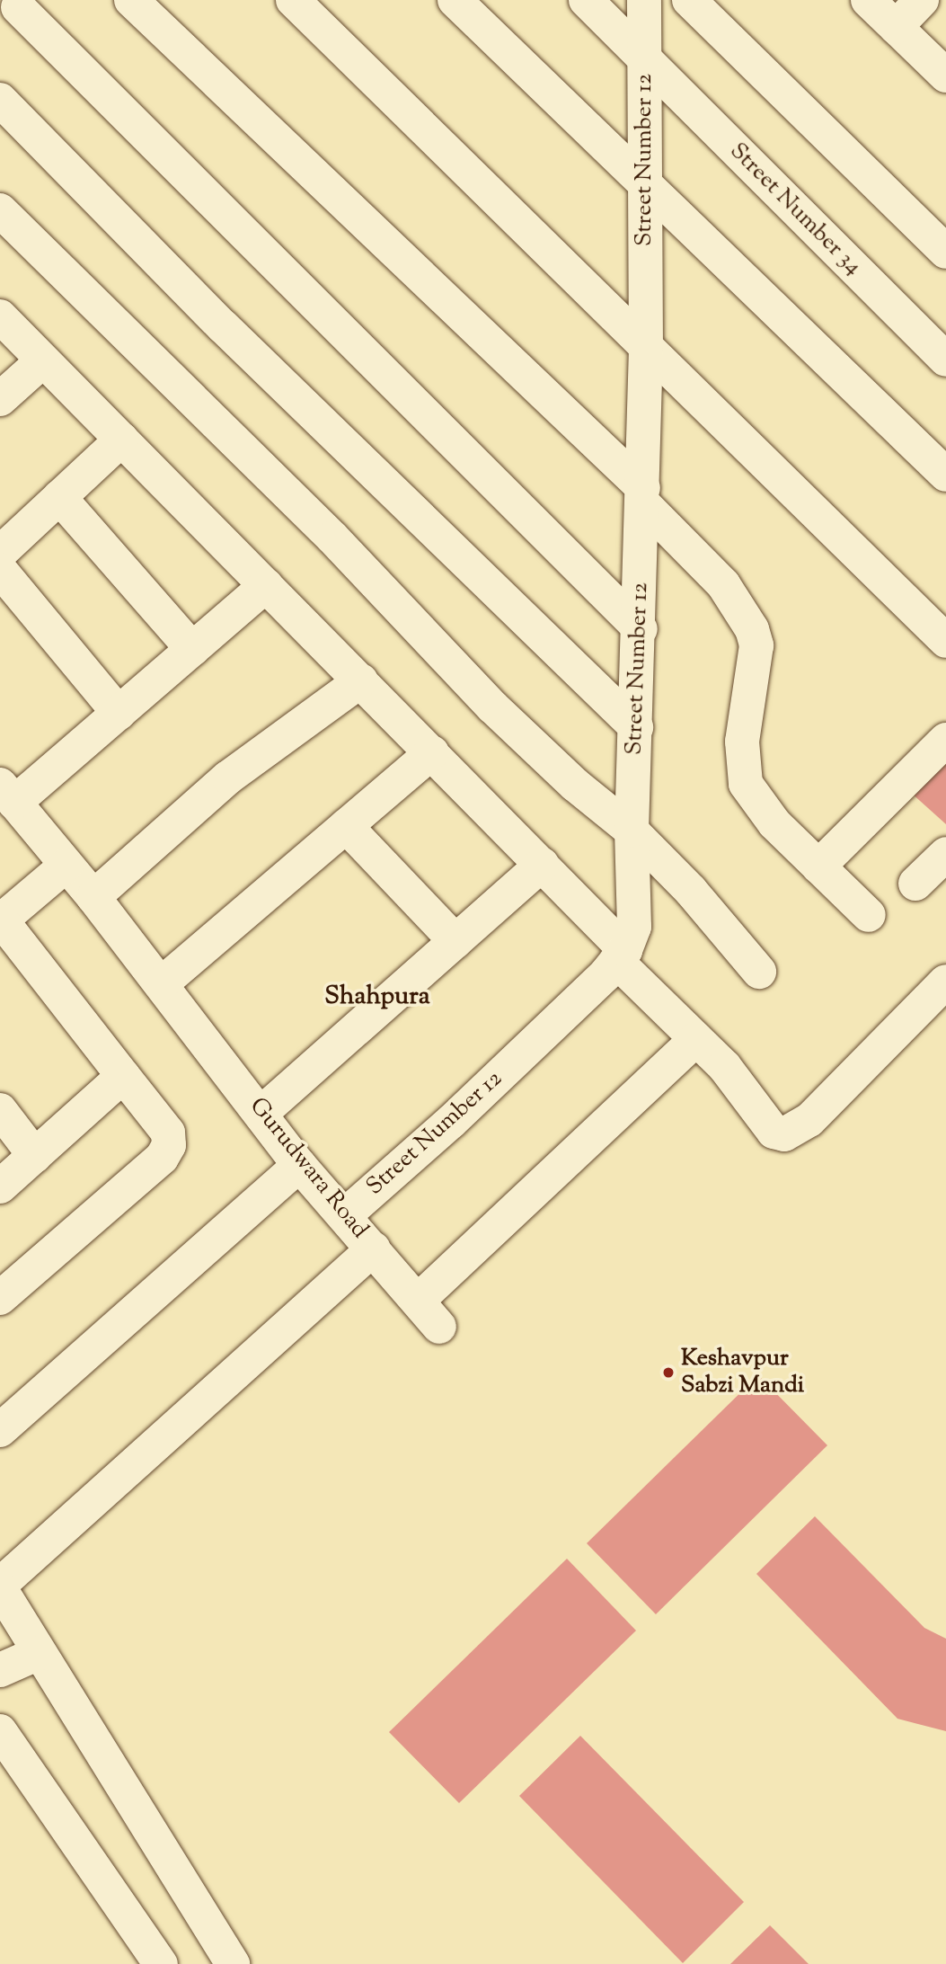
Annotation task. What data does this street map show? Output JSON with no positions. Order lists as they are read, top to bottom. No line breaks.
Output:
{"streets":{"street":["Street Number 12","Street Number 34","Gurudwara Road"]},"crossings":[["Street Number 12","Street Number 34"],["Street Number 12","Gurudwara Road"]],"districts":["Shahpura"],"places":["Keshavpur Sabzi Mandi"]}
